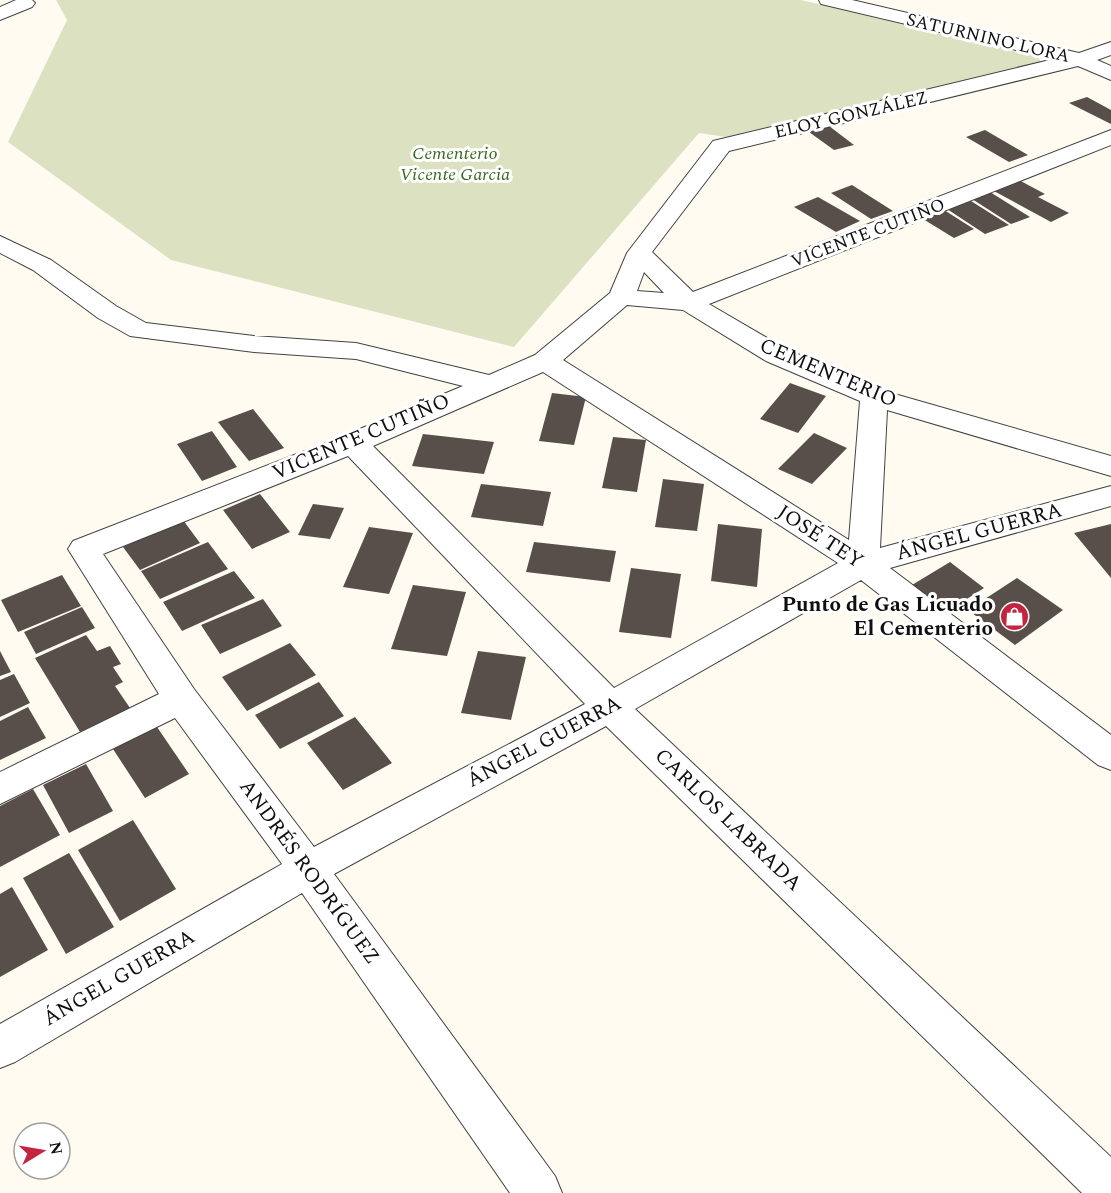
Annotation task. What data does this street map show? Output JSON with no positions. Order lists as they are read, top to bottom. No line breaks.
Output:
{"streets":{"street":["SATURNINO LORA","ELOY GONZÁLEZ","VICENTE CUTIÑO","CEMENTERIO","ÁNGEL GUERRA","JOSÉ TEY","CARLOS LABRADA","ANDRÉS RODRÍGUEZ"]},"crossings":[["SATURNINO LORA","ELOY GONZÁLEZ"],["ELOY GONZÁLEZ","VICENTE CUTIÑO"],["ELOY GONZÁLEZ","CEMENTERIO"],["VICENTE CUTIÑO","CEMENTERIO"],["VICENTE CUTIÑO","JOSÉ TEY"],["VICENTE CUTIÑO","CARLOS LABRADA"],["VICENTE CUTIÑO","ANDRÉS RODRÍGUEZ"],["ÁNGEL GUERRA","JOSÉ TEY"],["ÁNGEL GUERRA","CARLOS LABRADA"],["ÁNGEL GUERRA","ANDRÉS RODRÍGUEZ"]],"parks":["Cementerio Vicente Garcia"],"places":{"shop":["Punto de Gas Licuado El Cementerio"]},"north":"right"}
